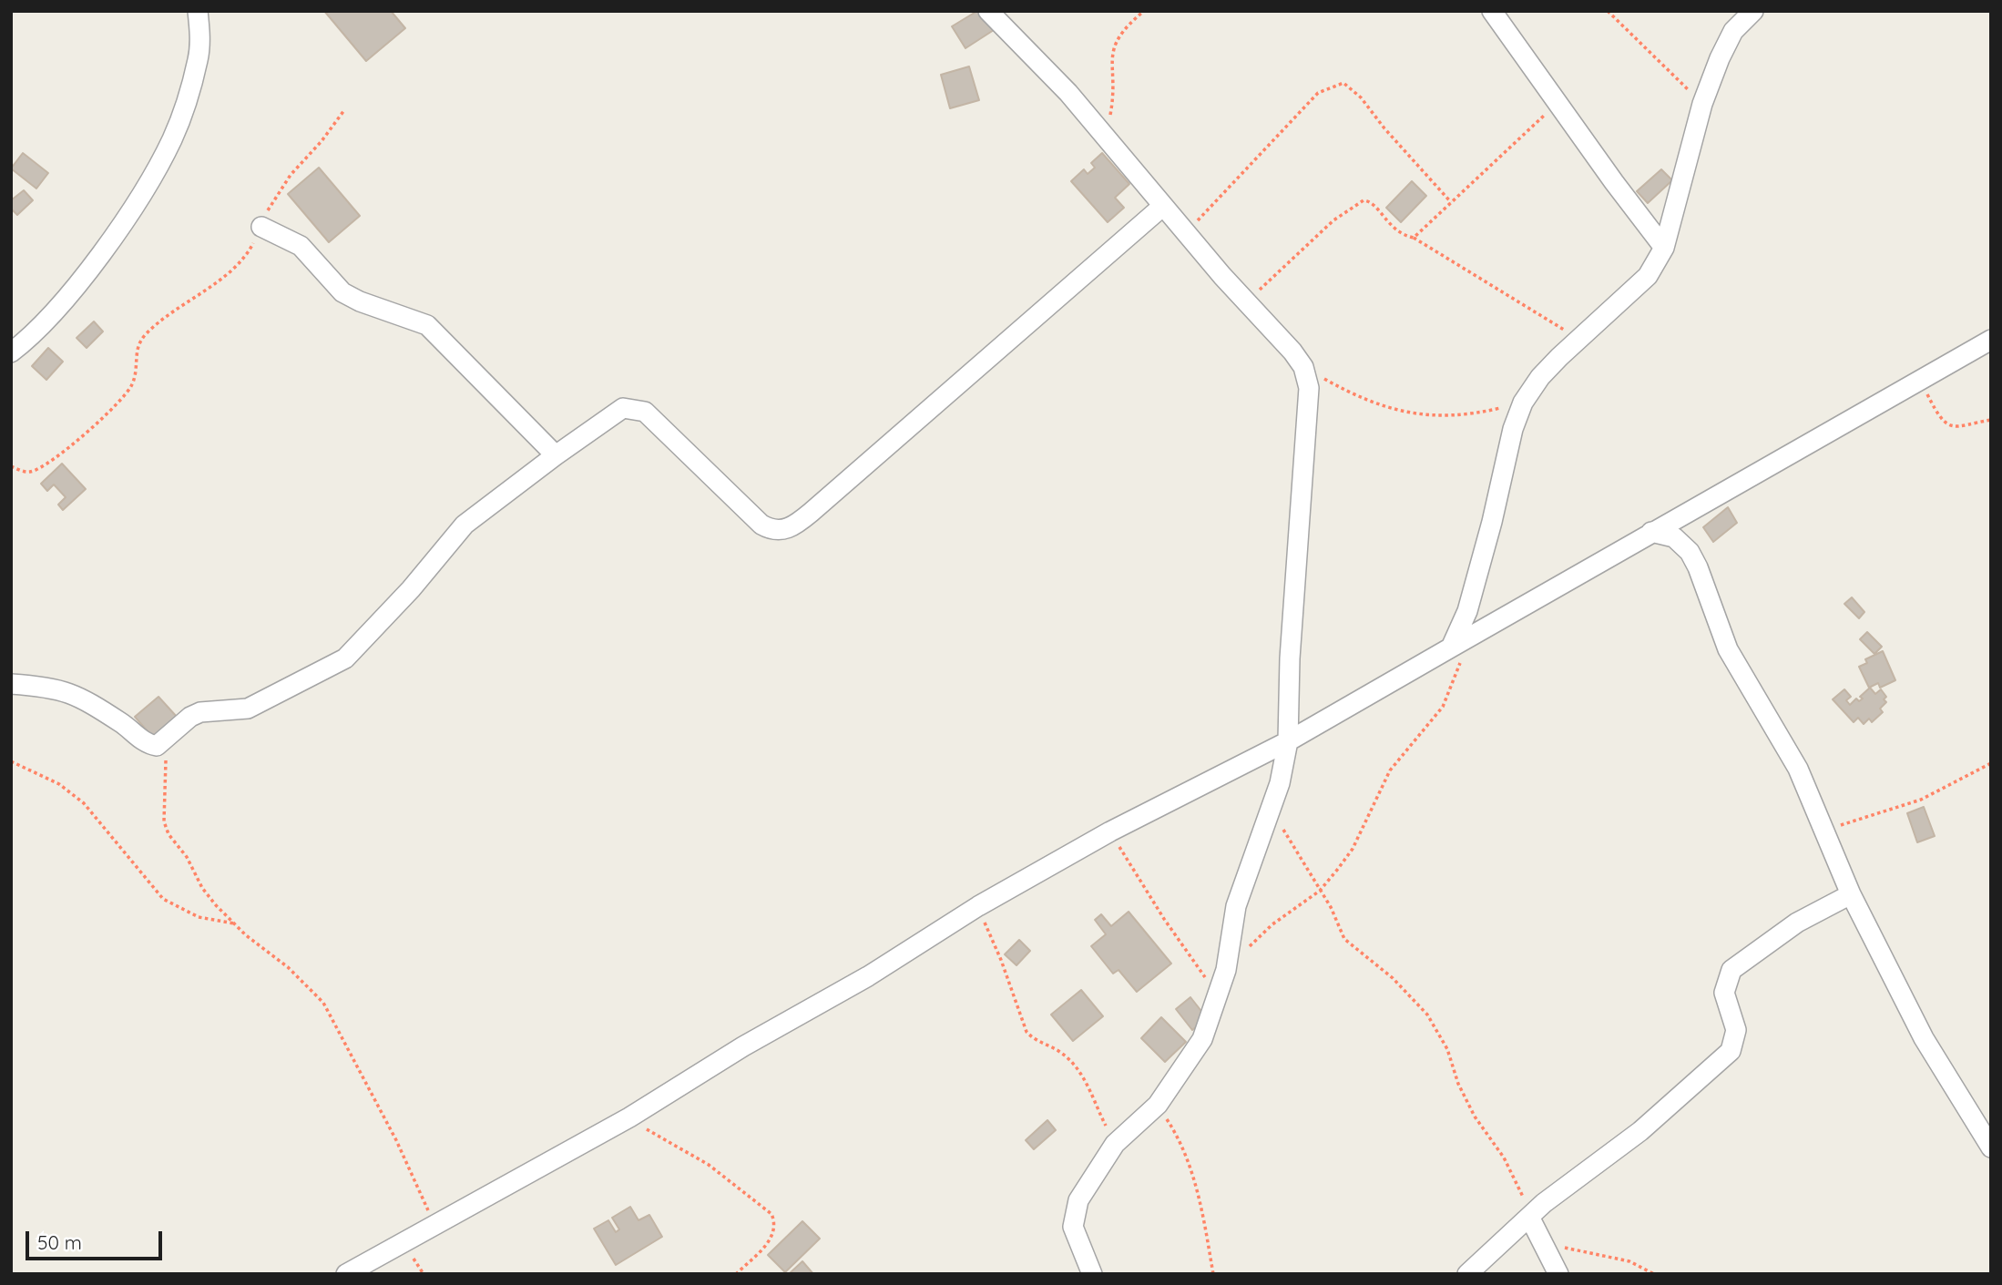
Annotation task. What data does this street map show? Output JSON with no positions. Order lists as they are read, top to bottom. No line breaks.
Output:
{"scale_bar":"50 m"}
